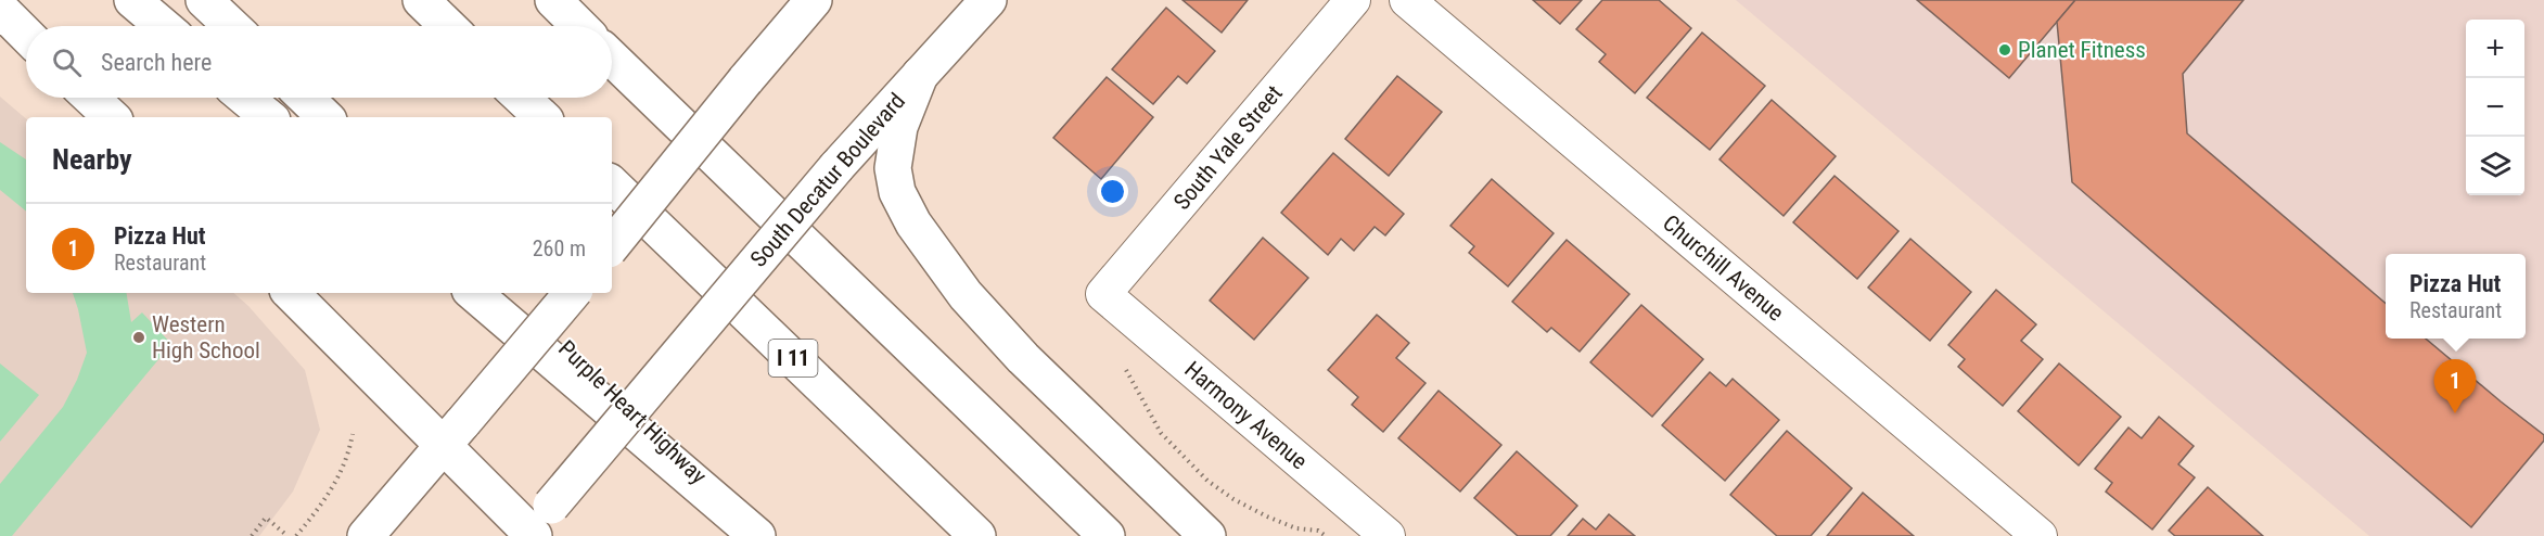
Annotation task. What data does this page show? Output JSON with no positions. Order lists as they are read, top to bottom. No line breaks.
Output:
{"streets":{"main road":["South Decatur Boulevard","I 11","Purple Heart Highway"],"street":["South Yale Street","Churchill Avenue","Harmony Avenue"]},"crossings":[["South Yale Street","Harmony Avenue"]],"places":["Planet Fitness","Western High School"],"page":{"map_buttons":["+","−"],"search":"Search here","heading":"Nearby","list":[{"mark":"1","name":"Pizza Hut","note":"Restaurant","value":"260 m"}],"popup":["Pizza Hut","Restaurant"],"pins":"1"}}
